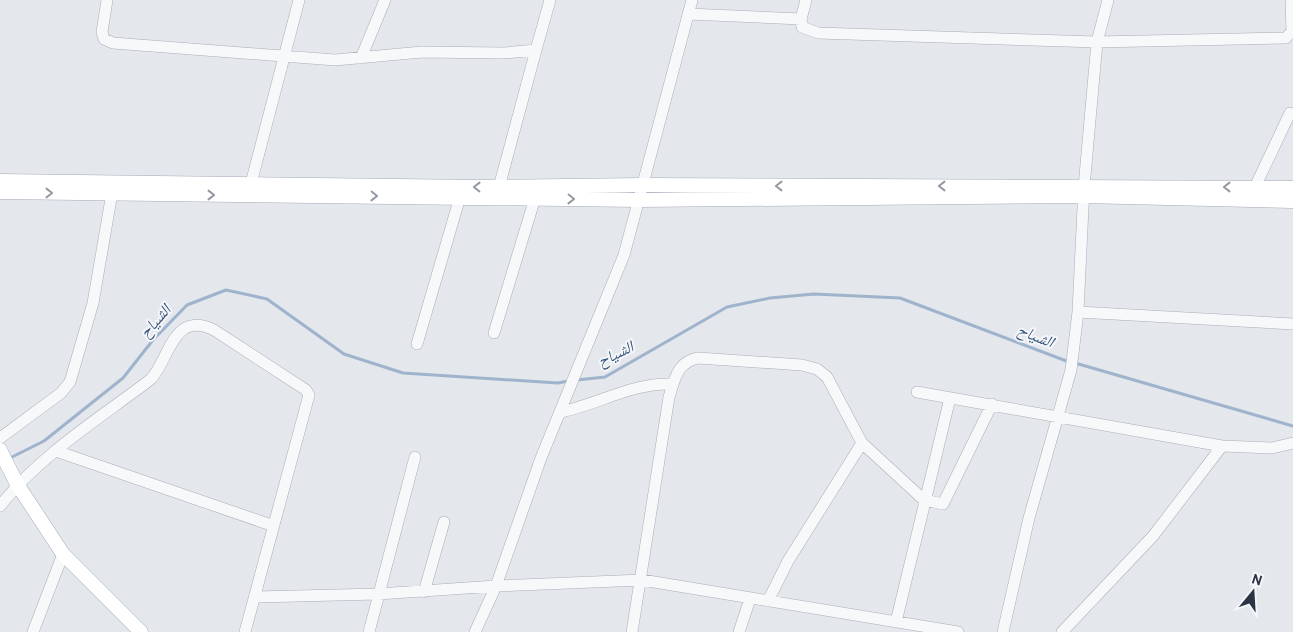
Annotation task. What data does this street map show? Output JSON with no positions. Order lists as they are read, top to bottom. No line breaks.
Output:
{"water":["الشياح"],"north":"top"}
